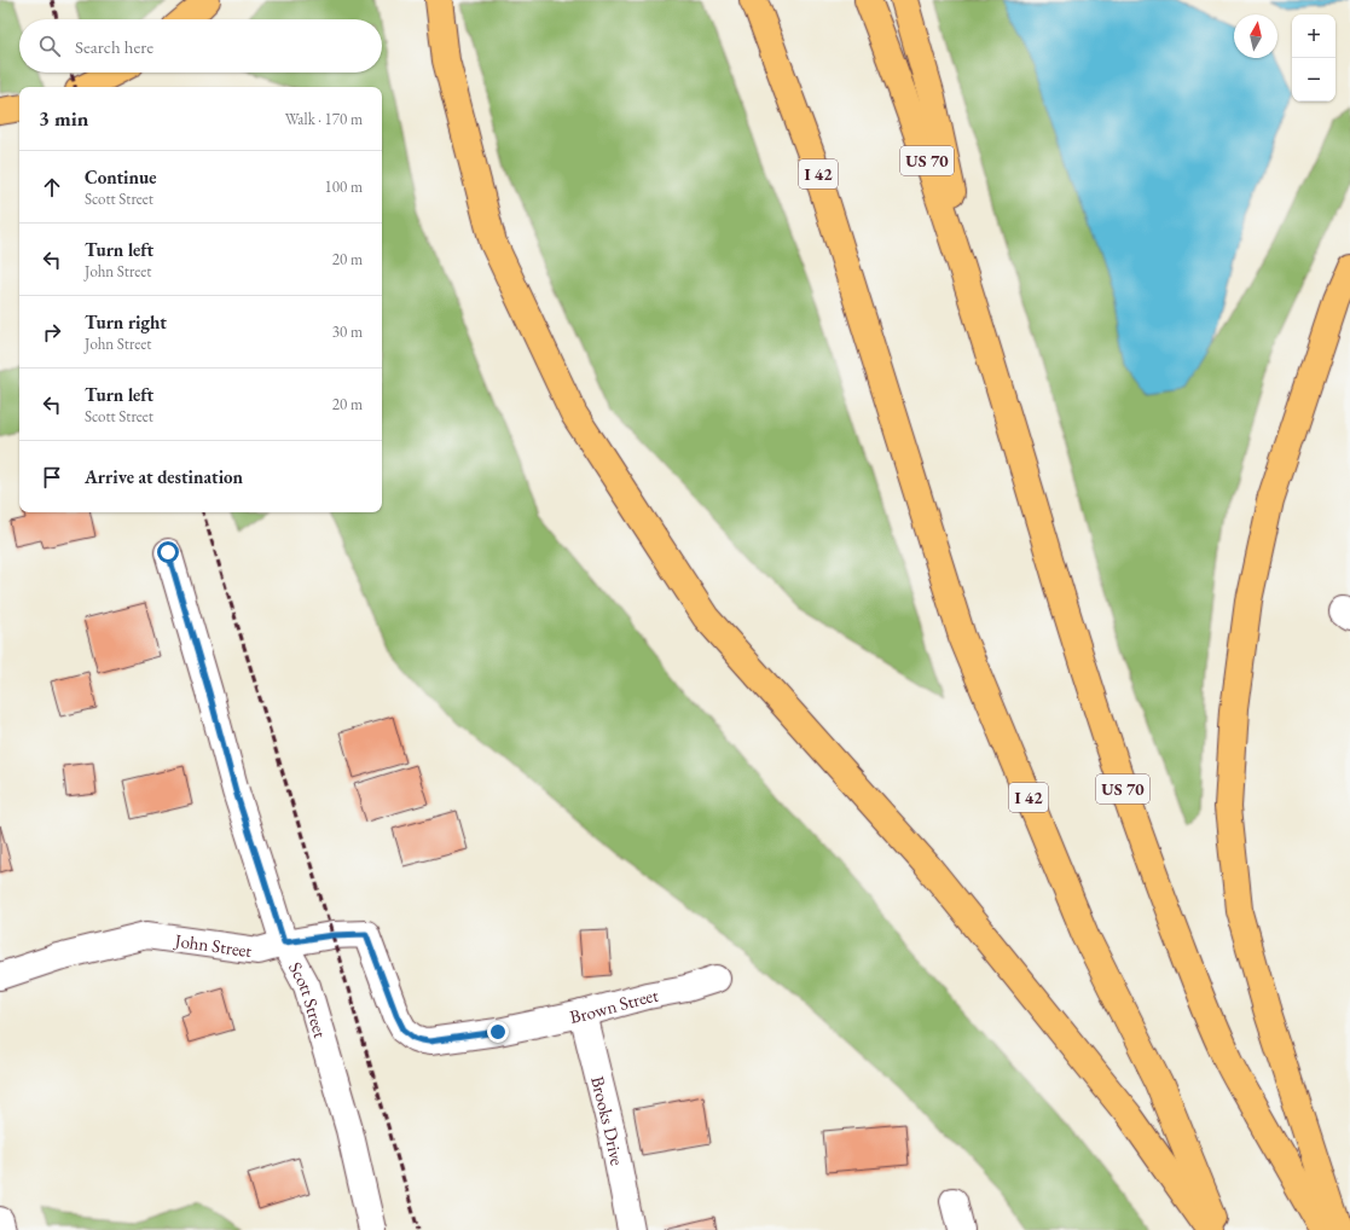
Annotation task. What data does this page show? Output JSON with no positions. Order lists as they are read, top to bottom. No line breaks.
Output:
{"streets":{"highway":["US 70","I 42"],"street":["John Street","Scott Street","Brown Street","Brooks Drive"]},"crossings":[["John Street","Scott Street"],["John Street","Brown Street"],["Brown Street","Brooks Drive"]],"north":"top","page":{"map_buttons":["+","−"],"search":"Search here","heading":["3 min","Walk · 170 m"],"list":[["Continue","Scott Street","100 m"],["Turn left","John Street","20 m"],["Turn right","John Street","30 m"],["Turn left","Scott Street","20 m"],"Arrive at destination"]}}
